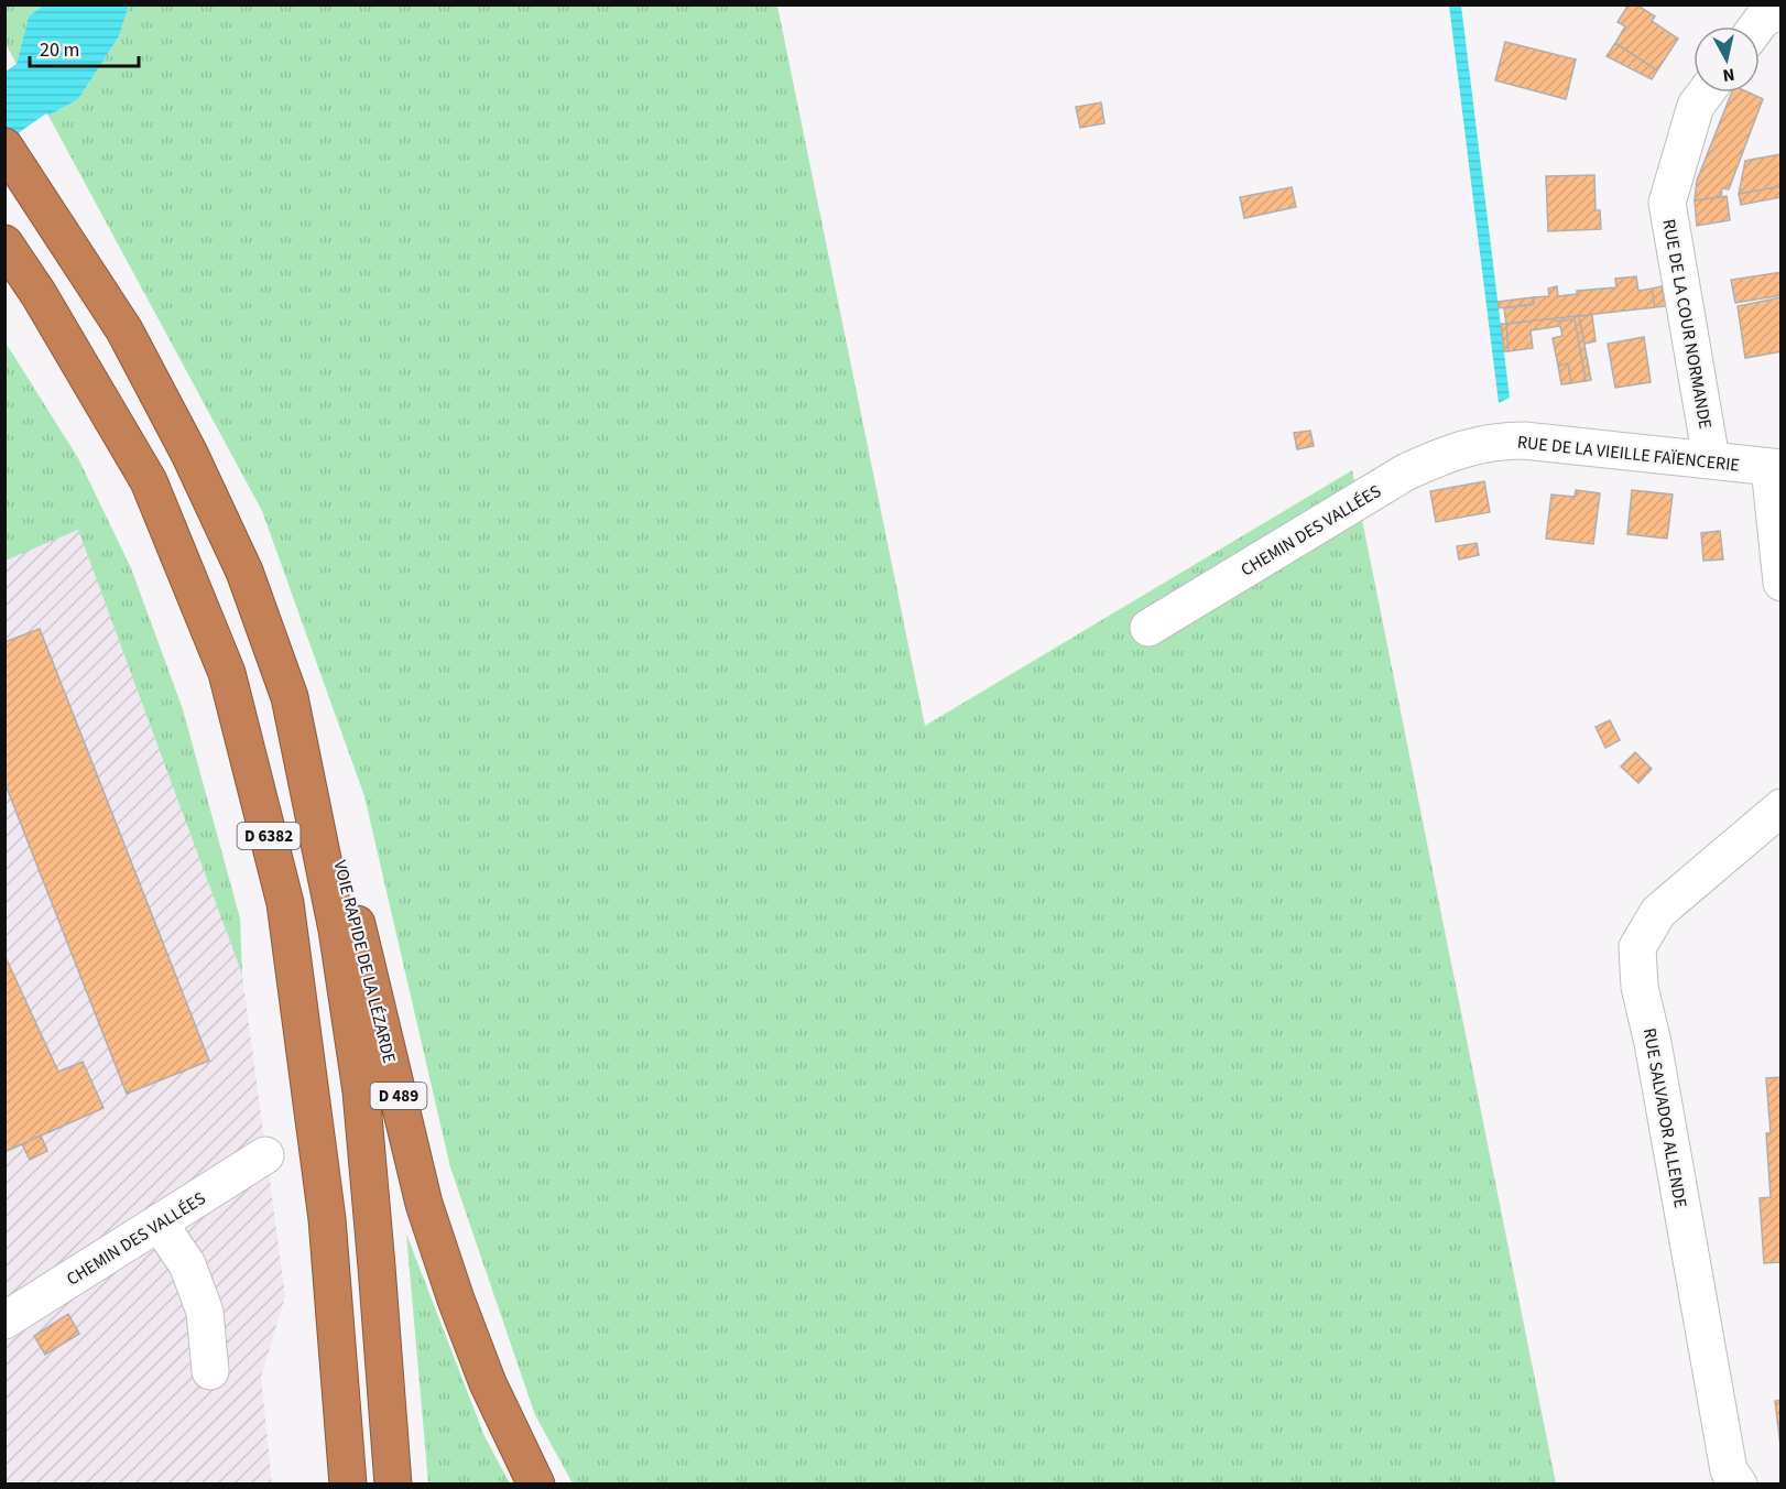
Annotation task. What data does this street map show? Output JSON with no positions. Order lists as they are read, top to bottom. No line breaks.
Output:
{"streets":{"highway":["D 6382","VOIE RAPIDE DE LA LÉZARDE","D 489"],"street":["RUE DE LA COUR NORMANDE","RUE DE LA VIEILLE FAÏENCERIE","CHEMIN DES VALLÉES","RUE SALVADOR ALLENDE"]},"crossings":[["RUE DE LA COUR NORMANDE","RUE DE LA VIEILLE FAÏENCERIE"],["RUE DE LA VIEILLE FAÏENCERIE","CHEMIN DES VALLÉES"],["D 6382","VOIE RAPIDE DE LA LÉZARDE"]],"scale_bar":"20 m","north":"bottom"}
